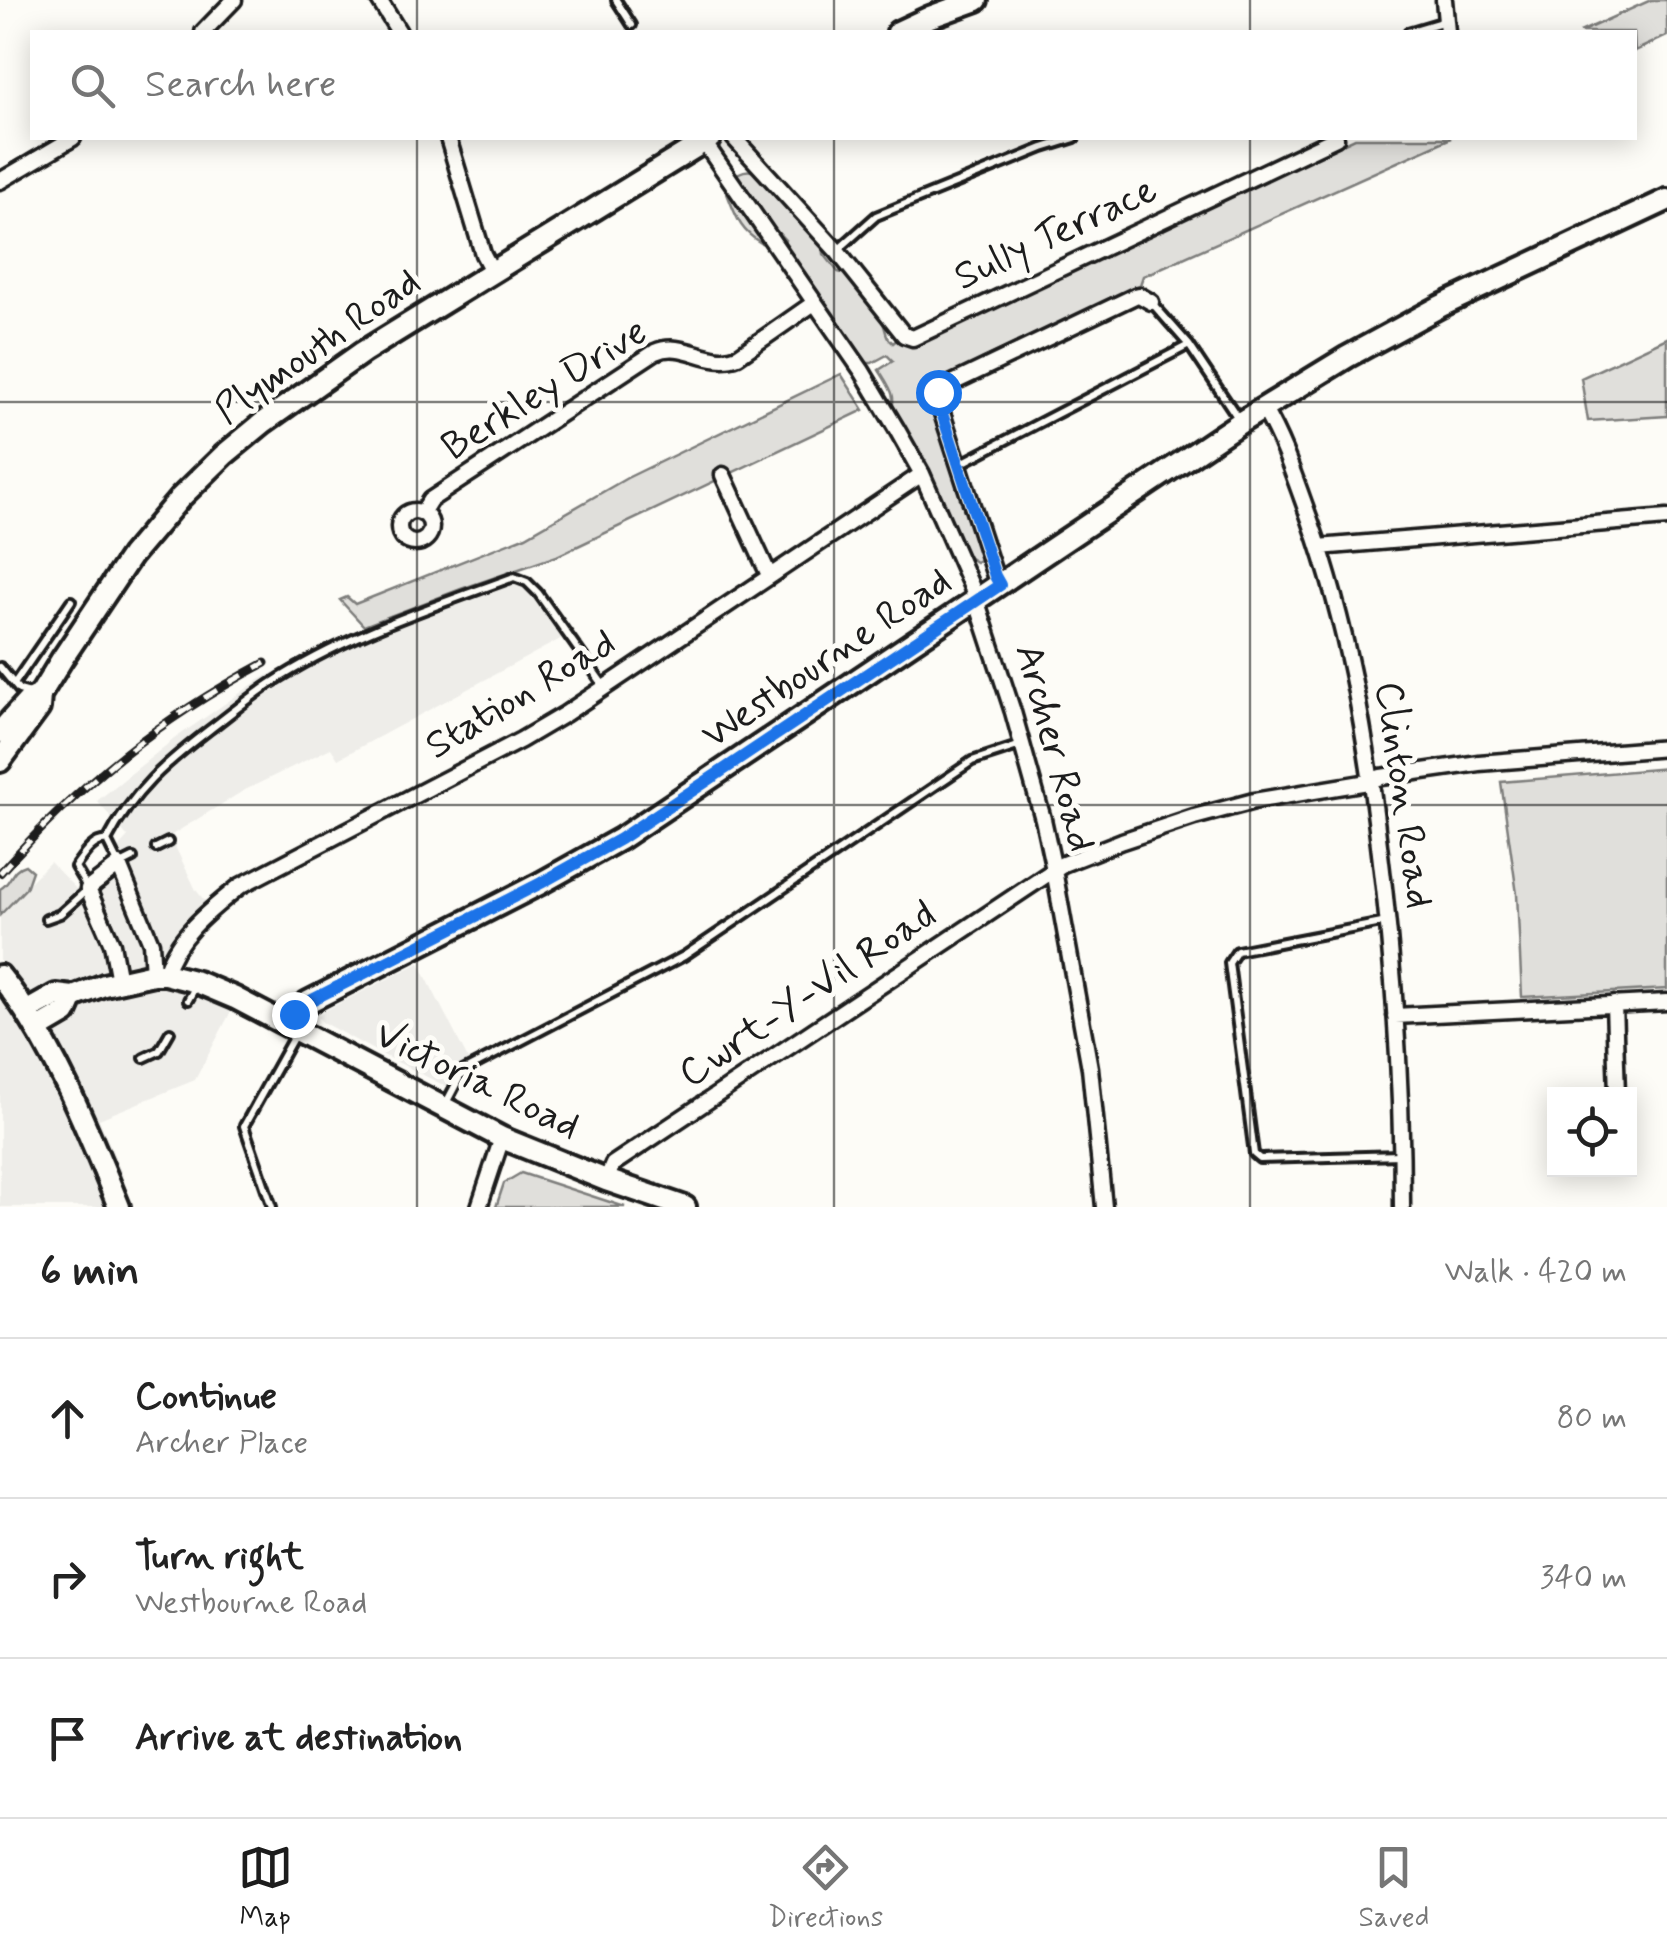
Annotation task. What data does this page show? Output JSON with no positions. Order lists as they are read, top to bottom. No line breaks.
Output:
{"streets":{"street":["Sully Terrace","Plymouth Road","Berkley Drive","Westbourne Road","Station Road","Archer Road","Clinton Road","Cwrt-Y-Vil Road","Victoria Road"]},"crossings":[["Berkley Drive","Archer Road"],["Westbourne Road","Archer Road"],["Westbourne Road","Clinton Road"],["Westbourne Road","Victoria Road"],["Station Road","Archer Road"],["Station Road","Victoria Road"],["Archer Road","Cwrt-Y-Vil Road"],["Clinton Road","Cwrt-Y-Vil Road"],["Cwrt-Y-Vil Road","Victoria Road"]],"page":{"search":"Search here","heading":["6 min","Walk · 420 m"],"list":[["Continue","Archer Place","80 m"],["Turn right","Westbourne Road","340 m"],"Arrive at destination"],"nav":["Map","Directions","Saved"]}}
